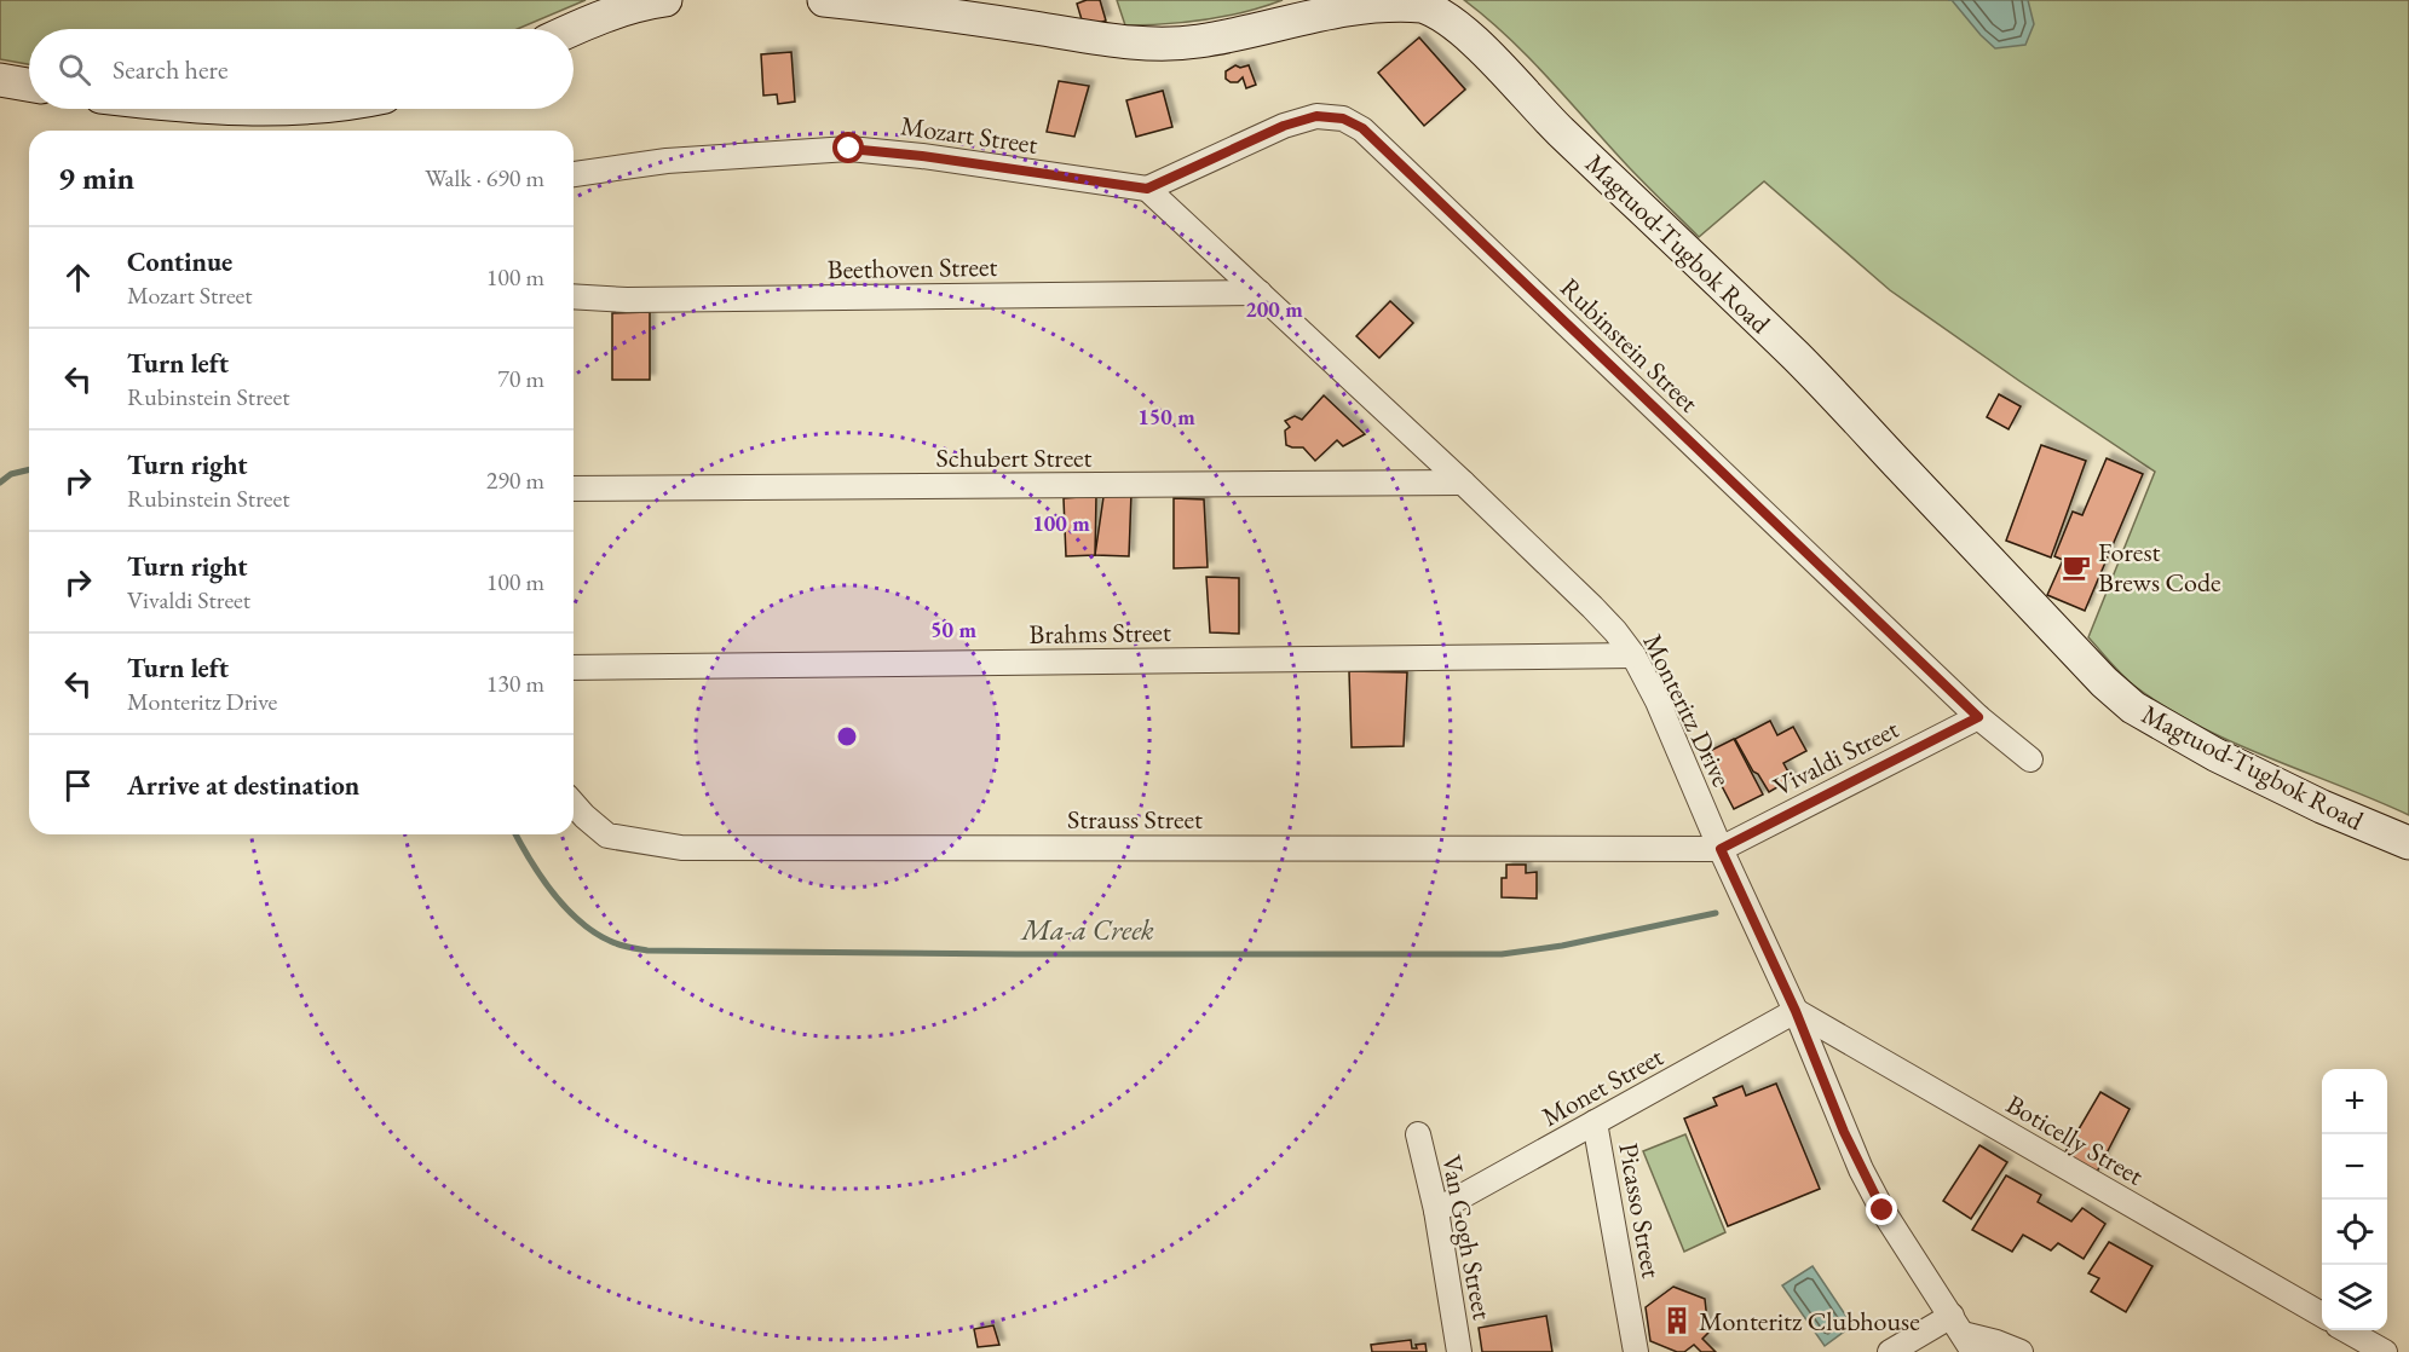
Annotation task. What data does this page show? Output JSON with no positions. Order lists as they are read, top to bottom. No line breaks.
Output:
{"streets":{"main road":["Magtuod-Tugbok Road"],"street":["Mozart Street","Beethoven Street","Rubinstein Street","Schubert Street","Brahms Street","Monteritz Drive","Vivaldi Street","Strauss Street","Monet Street","Boticelly Street","Picasso Street","Van Gogh Street"]},"crossings":[["Mozart Street","Rubinstein Street"],["Mozart Street","Monteritz Drive"],["Beethoven Street","Monteritz Drive"],["Rubinstein Street","Monteritz Drive"],["Rubinstein Street","Vivaldi Street"],["Schubert Street","Monteritz Drive"],["Brahms Street","Monteritz Drive"],["Monteritz Drive","Vivaldi Street"],["Monteritz Drive","Strauss Street"],["Monteritz Drive","Monet Street"],["Monteritz Drive","Boticelly Street"],["Vivaldi Street","Strauss Street"],["Monet Street","Boticelly Street"],["Monet Street","Picasso Street"],["Monet Street","Van Gogh Street"]],"water":["Ma-a Creek"],"places":{"cafe":["Forest Brews Code"],"building":["Monteritz Clubhouse"]},"page":{"search":"Search here","heading":["9 min","Walk · 690 m"],"list":[["Continue","Mozart Street","100 m"],["Turn left","Rubinstein Street","70 m"],["Turn right","Rubinstein Street","290 m"],["Turn right","Vivaldi Street","100 m"],["Turn left","Monteritz Drive","130 m"],"Arrive at destination"],"map_buttons":["+","−"]},"rings":["200 m","150 m","100 m","50 m"]}
